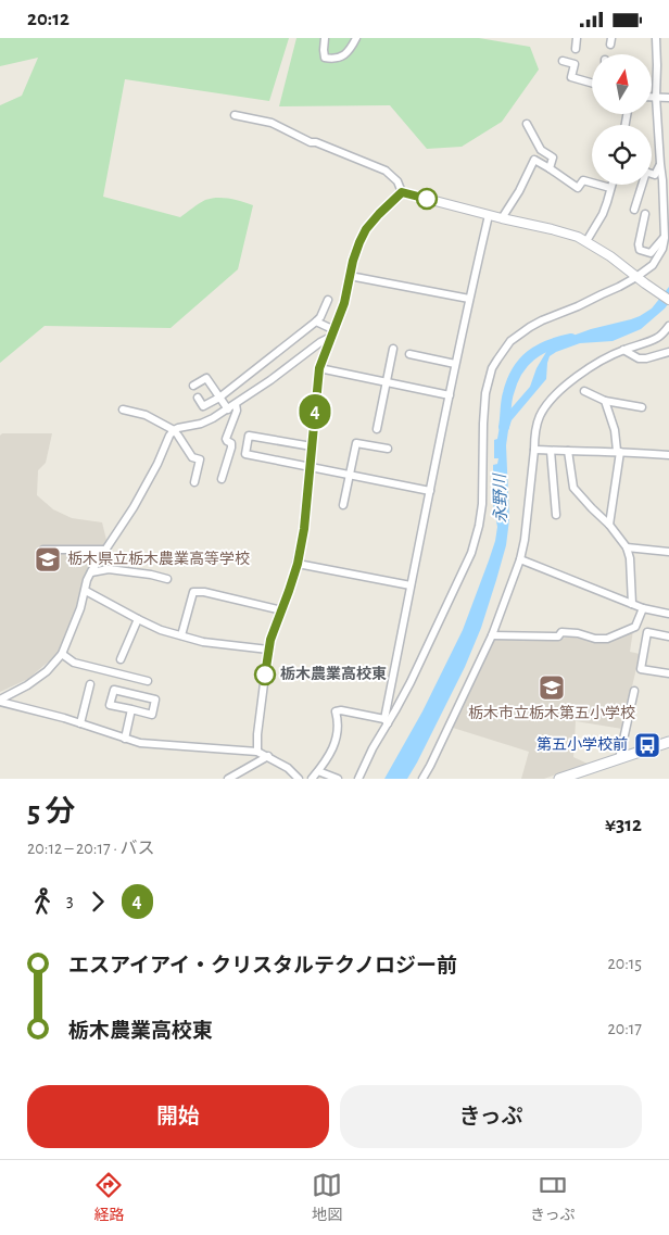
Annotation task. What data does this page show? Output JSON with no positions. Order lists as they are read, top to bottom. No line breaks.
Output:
{"water":["永野川"],"places":{"school or university":["栃木県立栃木農業高等学校","栃木市立栃木第五小学校"],"other":["栃木農業高校東"],"bus stop":["第五小学校前"]},"lines":["bus line 4"],"north":"top","page":{"status":"20:12","on_map":"4","heading":["5 分","20:12 – 20:17 · バス","¥312"],"legs":["3","4"],"list":[{"name":"エスアイアイ・クリスタルテクノロジー前","value":"20:15"},{"name":"栃木農業高校東","value":"20:17"}],"buttons":["開始","きっぷ"],"tabs":["経路","地図","きっぷ"]}}
